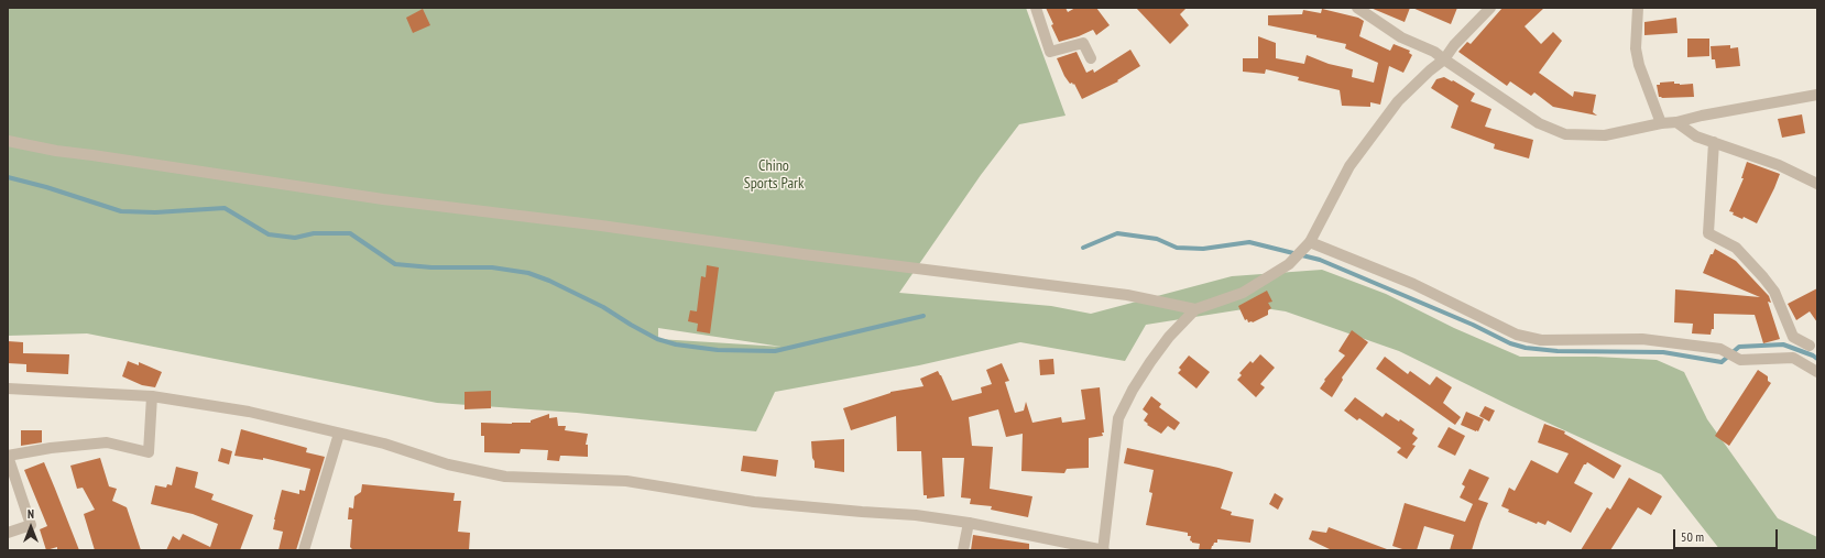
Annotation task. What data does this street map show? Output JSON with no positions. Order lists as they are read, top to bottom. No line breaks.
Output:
{"parks":["Chino Sports Park"],"scale_bar":"50 m","north":"top"}
